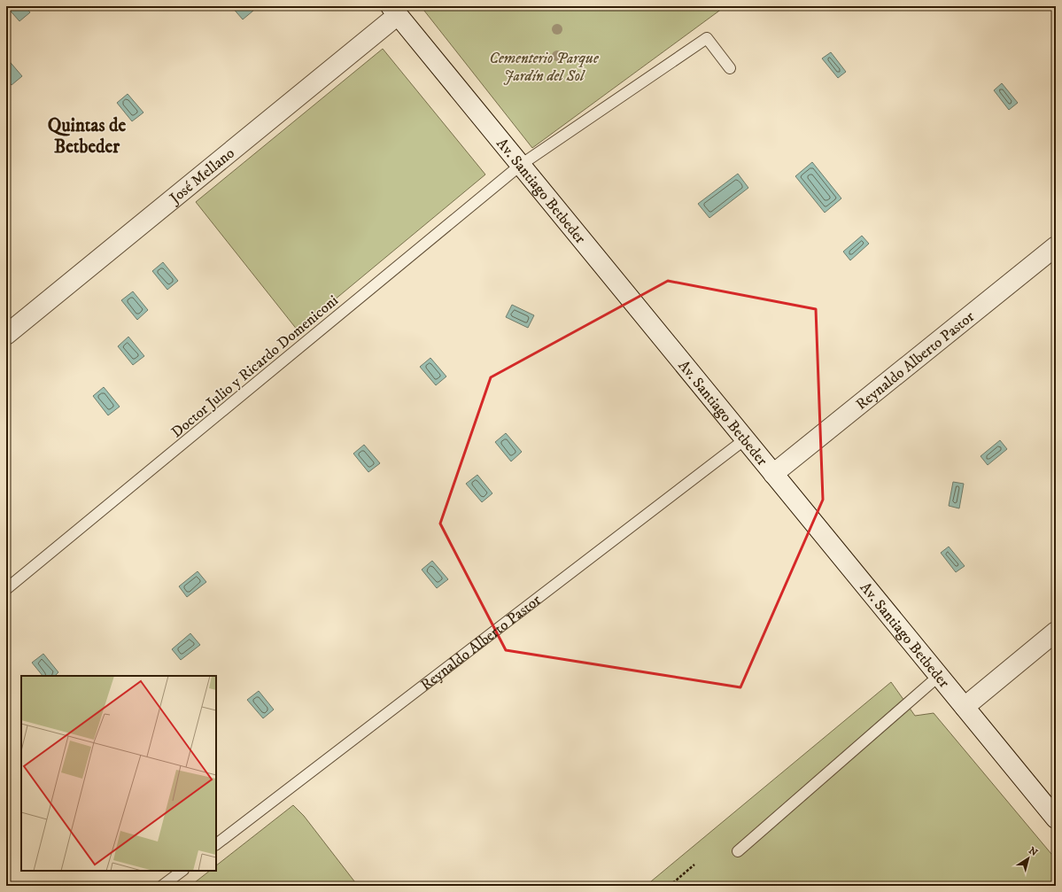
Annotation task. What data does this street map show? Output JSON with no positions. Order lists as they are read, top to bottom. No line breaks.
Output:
{"streets":{"main road":["José Mellano","Av. Santiago Betbeder","Reynaldo Alberto Pastor"],"lane":["Doctor Julio y Ricardo Domeniconi"]},"crossings":[["José Mellano","Av. Santiago Betbeder"],["Av. Santiago Betbeder","Reynaldo Alberto Pastor"],["Av. Santiago Betbeder","Doctor Julio y Ricardo Domeniconi"]],"districts":["Quintas de Betbeder"],"parks":["Cementerio Parque Jardín del Sol"],"north":"top right"}
